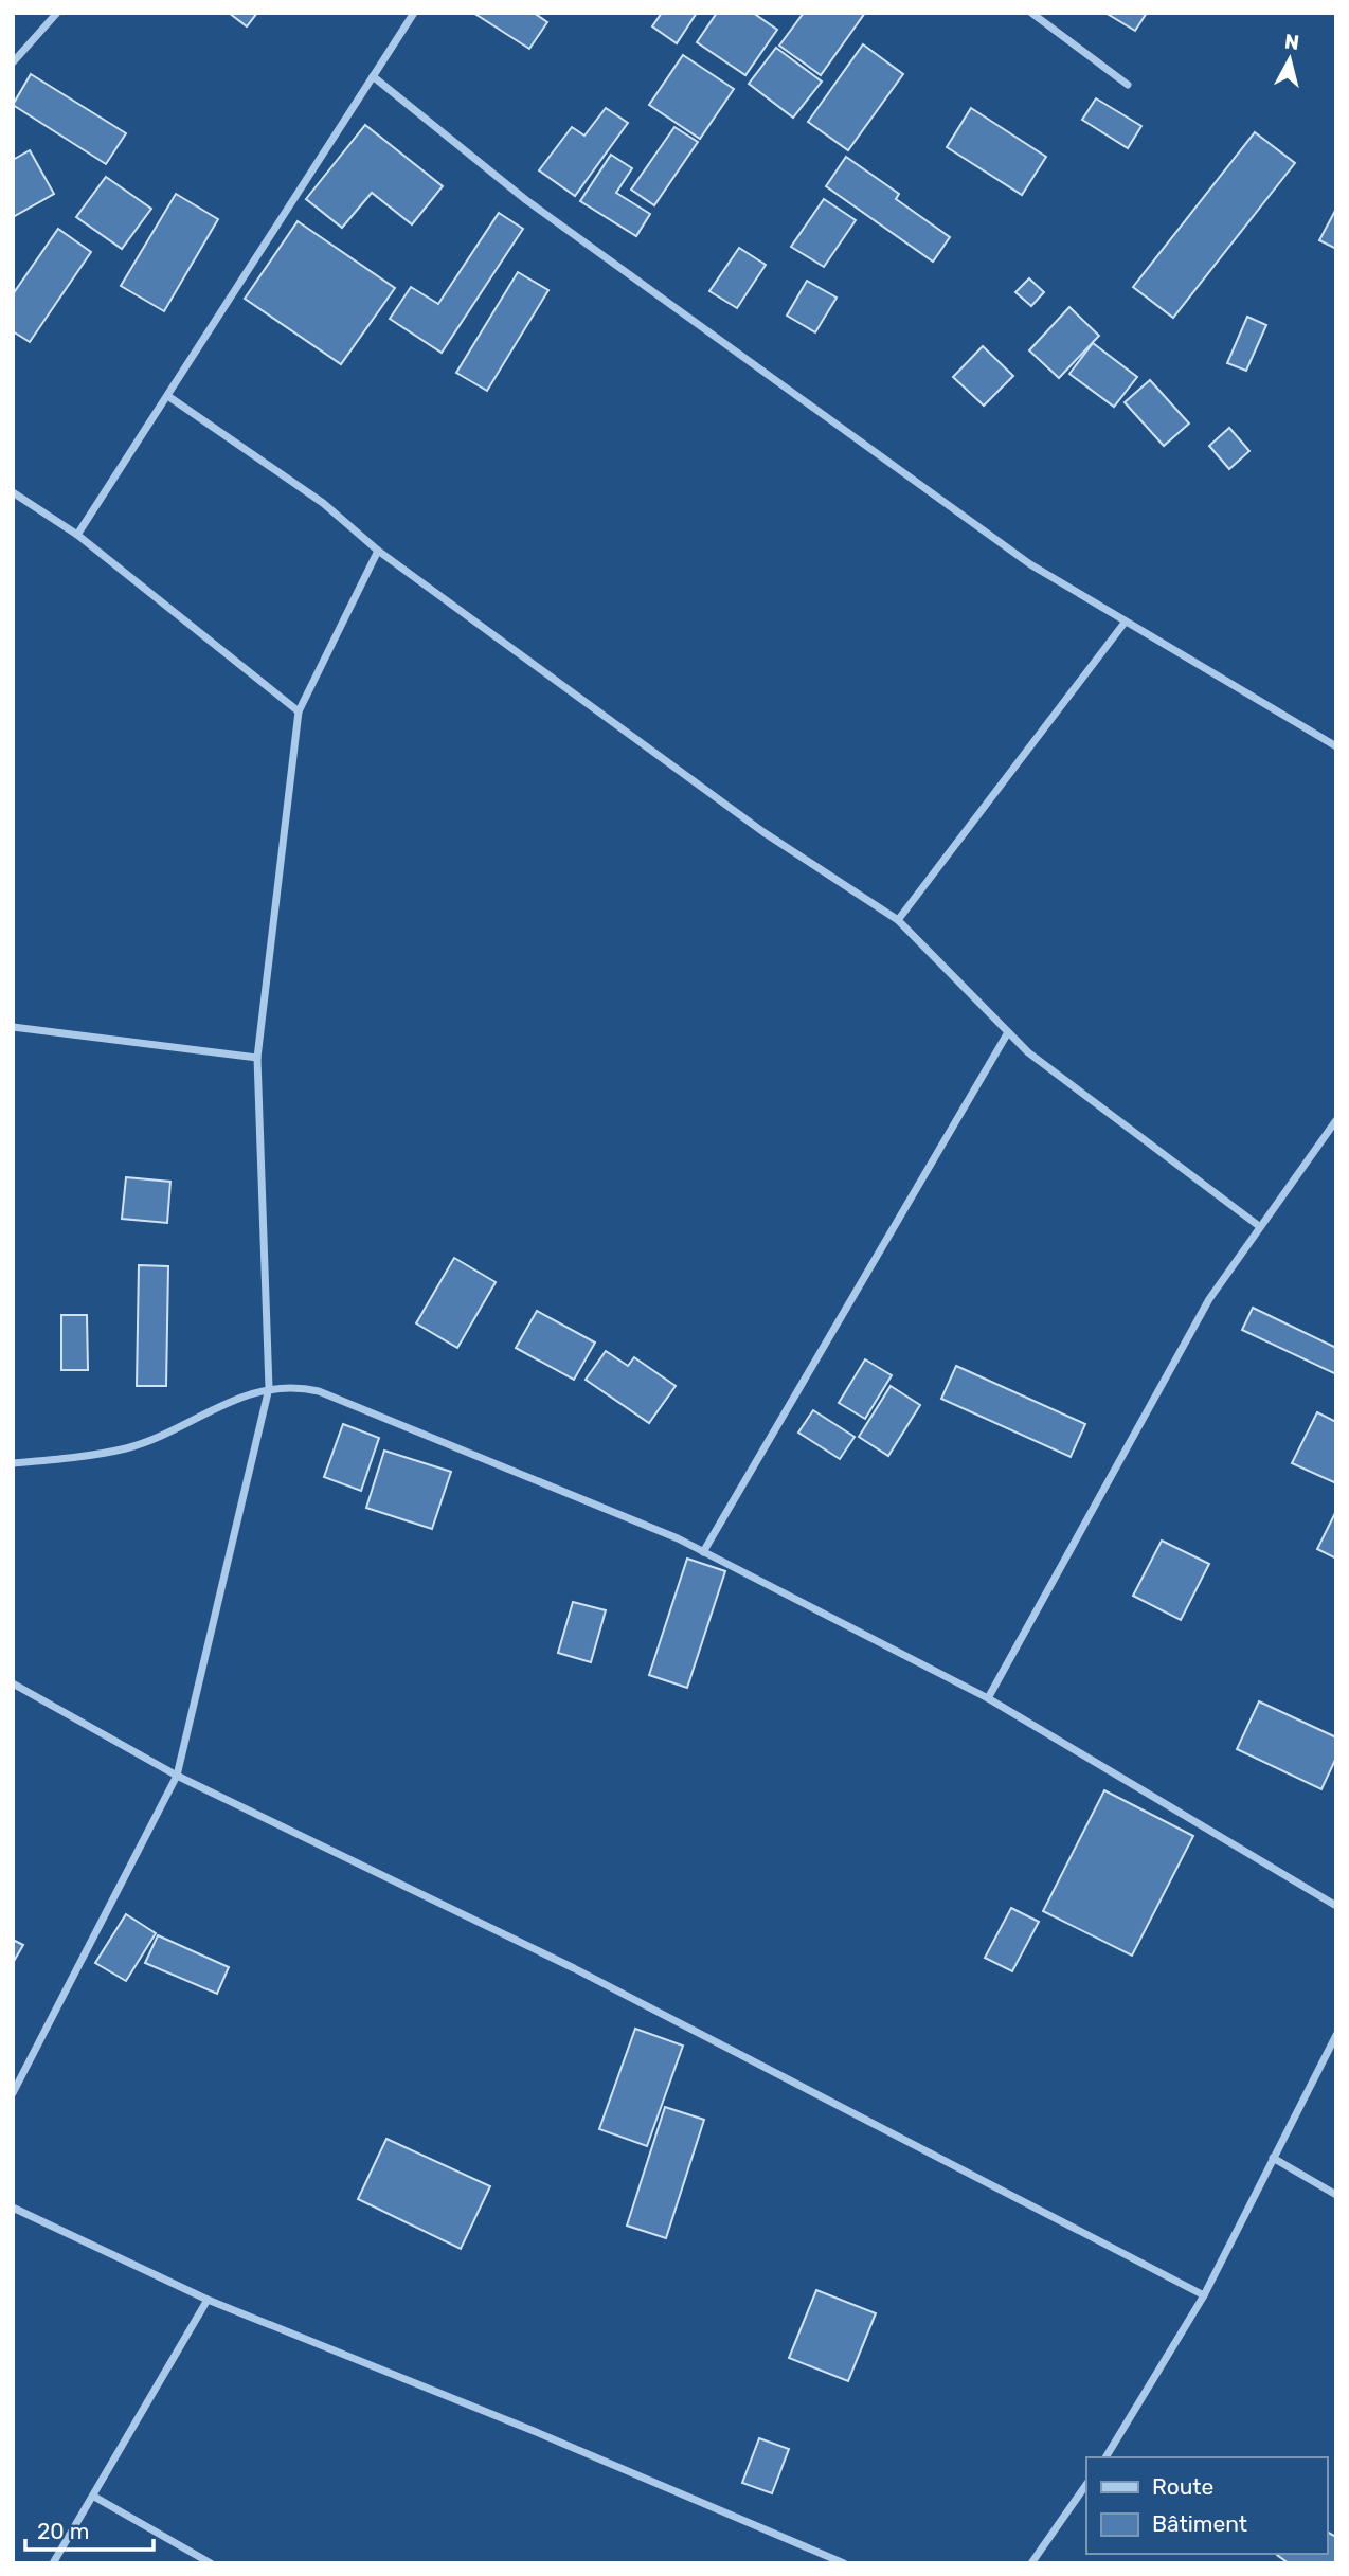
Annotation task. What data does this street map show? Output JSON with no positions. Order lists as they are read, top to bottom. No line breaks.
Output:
{"legend":["Route","Bâtiment"],"scale_bar":"20 m","north":"top"}
